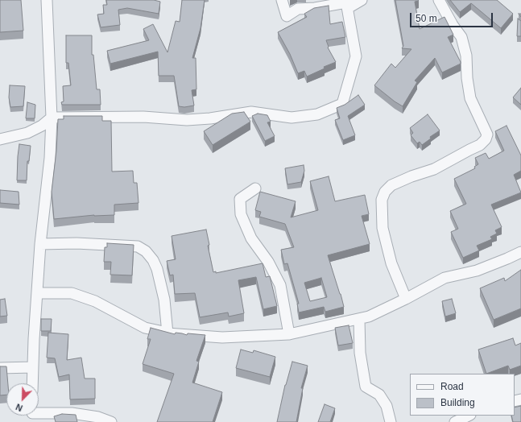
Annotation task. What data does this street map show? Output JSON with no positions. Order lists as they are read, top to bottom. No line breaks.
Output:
{"legend":["Road","Building"],"scale_bar":"50 m","north":"bottom left"}
